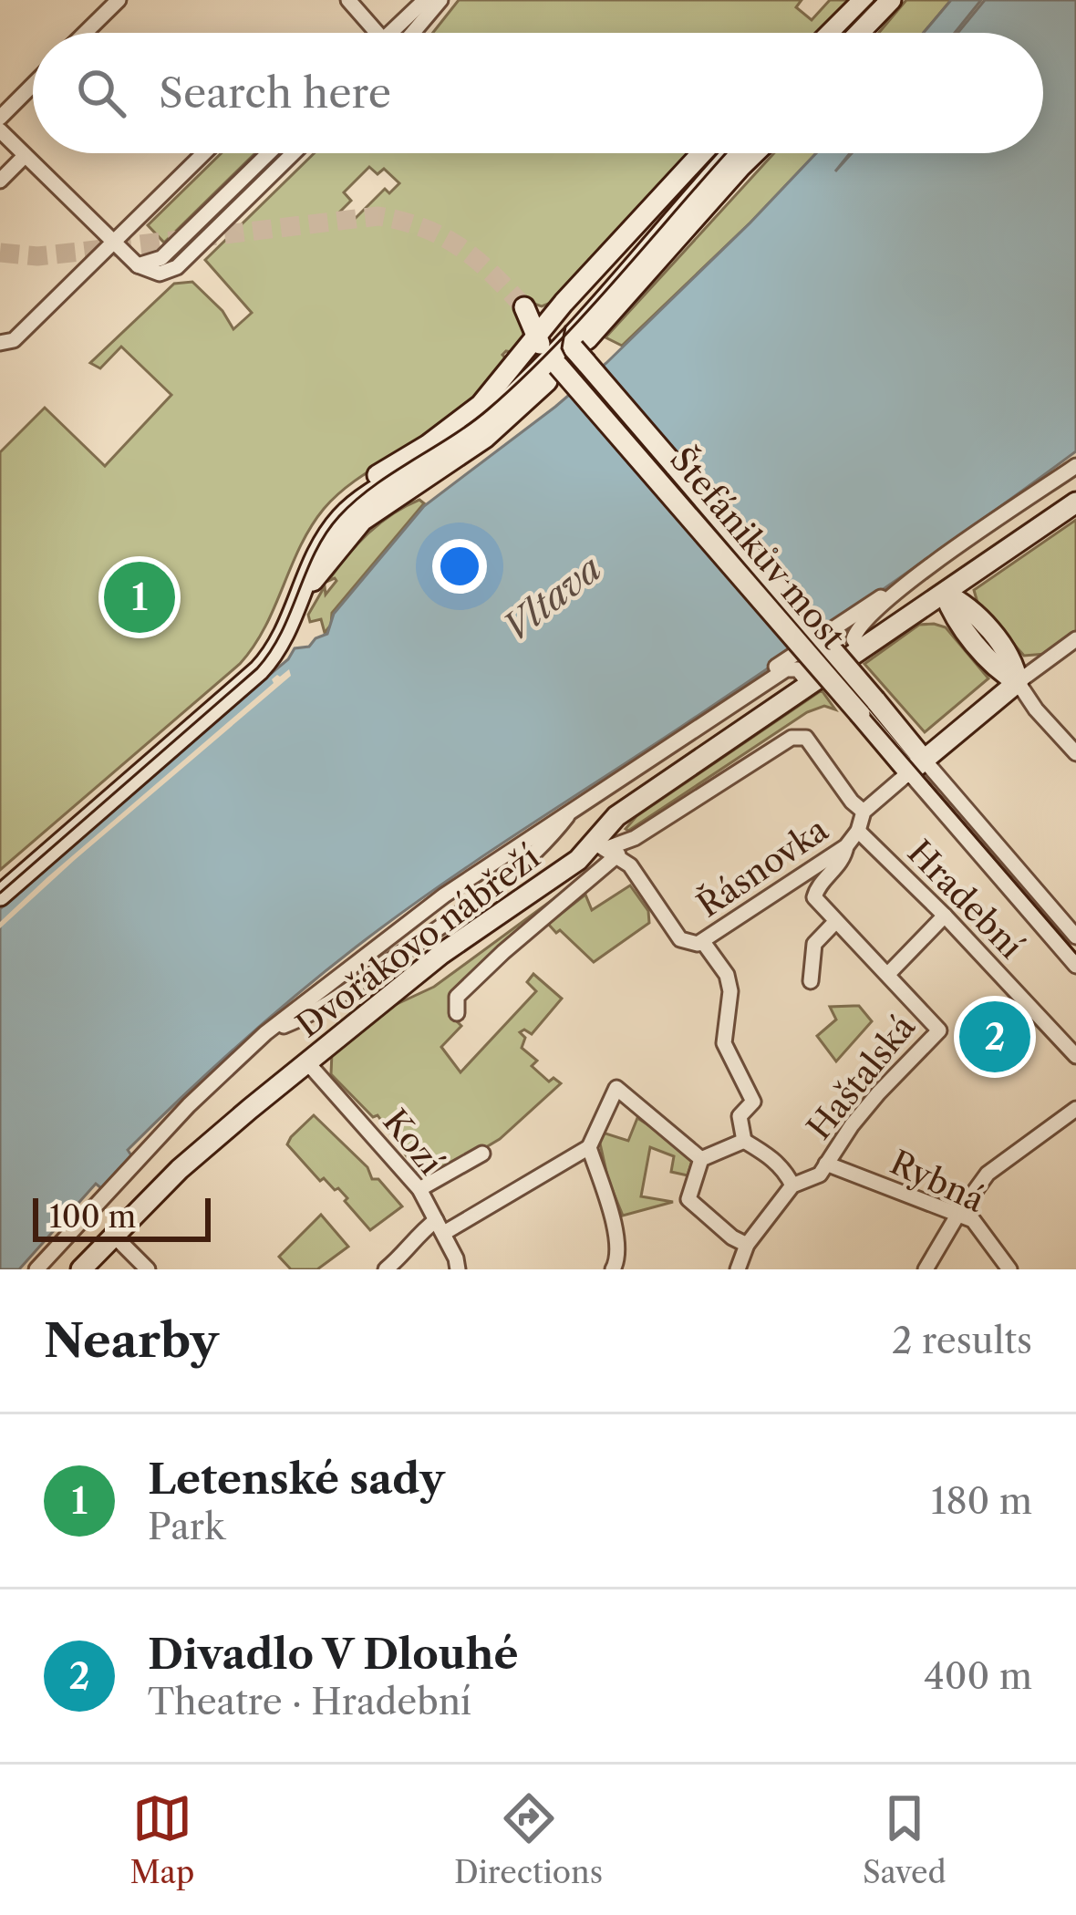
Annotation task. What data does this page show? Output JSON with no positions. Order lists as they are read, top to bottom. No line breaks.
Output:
{"streets":{"street":["Štefánikův most","Řásnovka","Hradební","Dvořákovo nábřeží","Haštalská","Kozí","Rybná"]},"crossings":[["Štefánikův most","Řásnovka"],["Řásnovka","Hradební"],["Řásnovka","Haštalská"],["Dvořákovo nábřeží","Kozí"],["Haštalská","Rybná"]],"water":["Vltava"],"scale_bar":"100 m","page":{"search":"Search here","pins":["1","2"],"scale":"100 m","heading":["Nearby","2 results"],"list":[{"mark":"1","name":"Letenské sady","note":"Park","value":"180 m"},{"mark":"2","name":"Divadlo V Dlouhé","note":"Theatre · Hradební","value":"400 m"}],"nav":["Map","Directions","Saved"]}}
